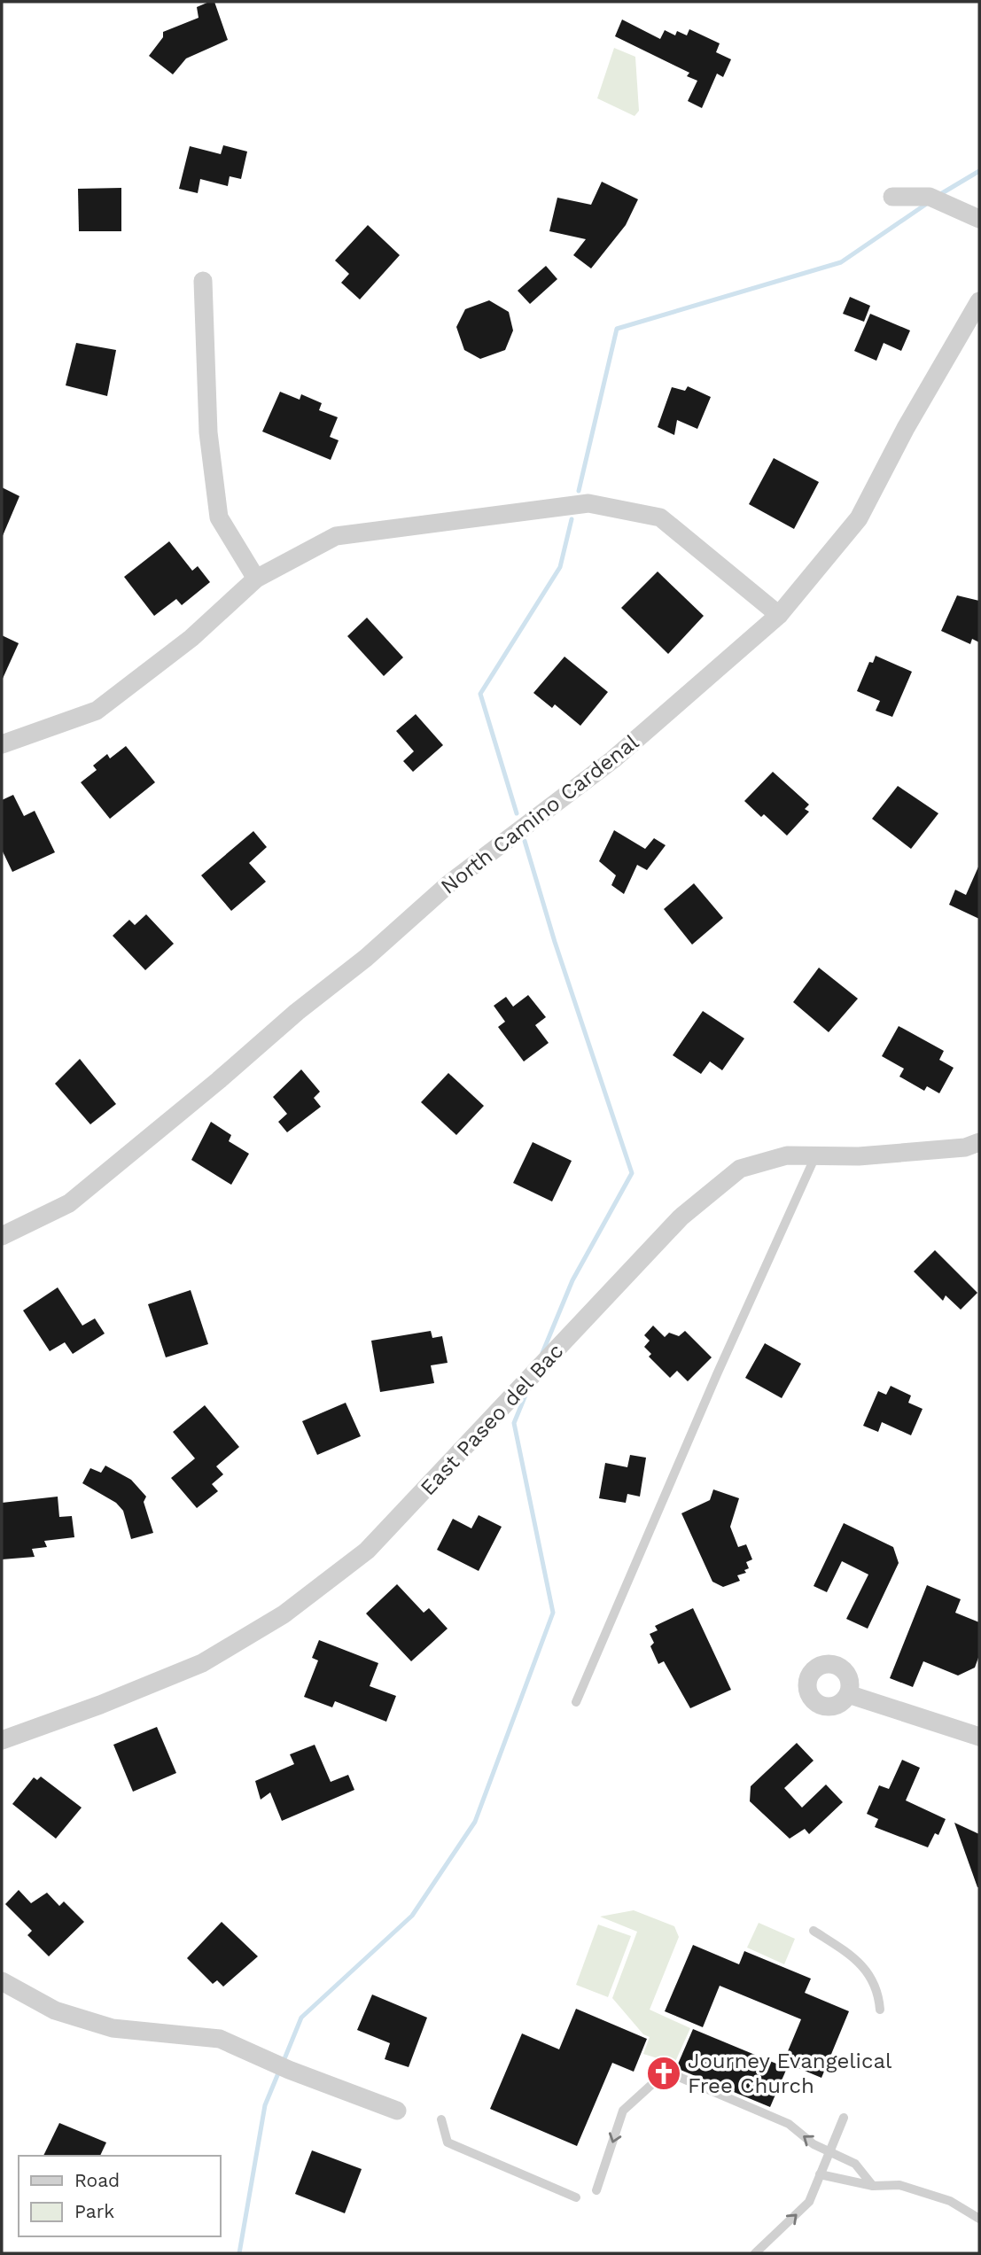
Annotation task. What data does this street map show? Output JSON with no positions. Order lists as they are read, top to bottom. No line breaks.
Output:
{"streets":{"street":["North Camino Cardenal","East Paseo del Bac"]},"places":{"church":["Journey Evangelical Free Church"]},"legend":["Road","Park"]}
